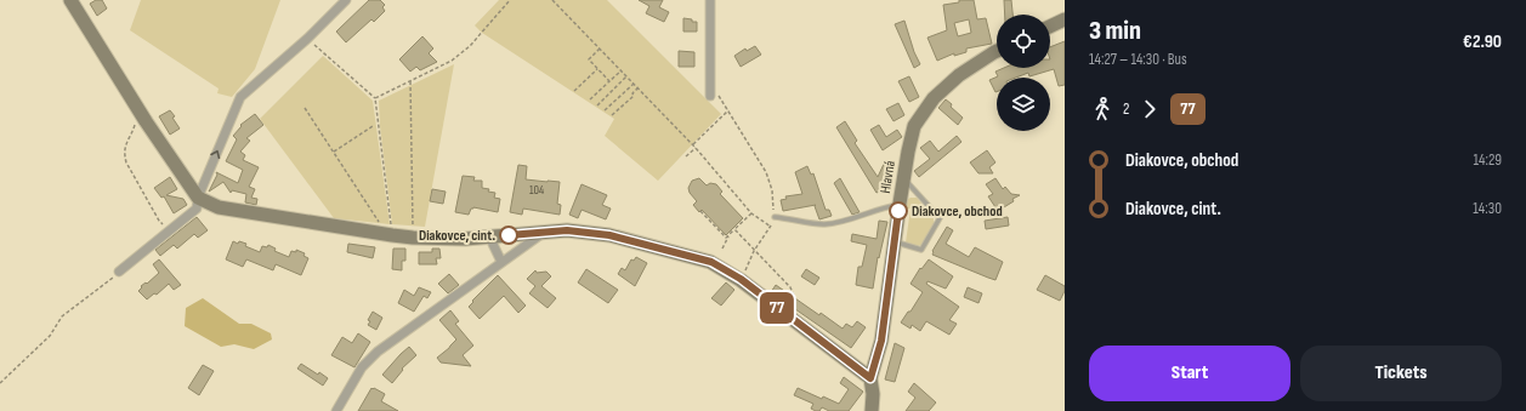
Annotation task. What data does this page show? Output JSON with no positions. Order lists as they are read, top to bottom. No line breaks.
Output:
{"streets":{"street":["Hlavná"]},"places":["Diakovce, obchod","Diakovce, cint."],"lines":["bus line 77"],"house_numbers":["104"],"page":{"on_map":"77","heading":["3 min","14:27 – 14:30 · Bus","€2.90"],"legs":["2","77"],"list":[{"name":"Diakovce, obchod","value":"14:29"},{"name":"Diakovce, cint.","value":"14:30"}],"buttons":["Start","Tickets"]}}
